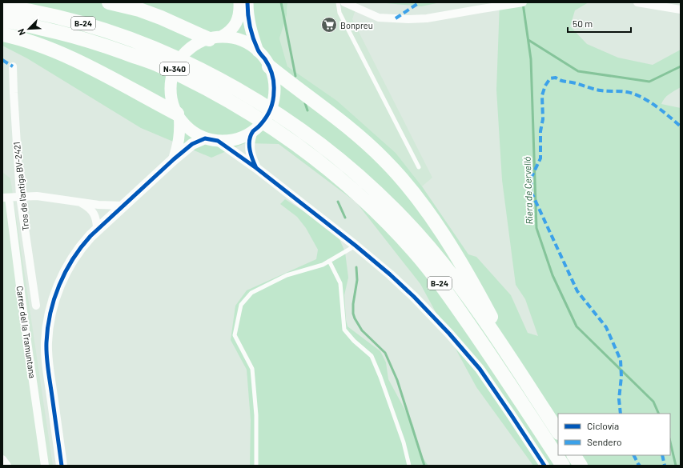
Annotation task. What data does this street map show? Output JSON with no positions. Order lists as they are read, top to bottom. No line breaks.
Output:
{"streets":{"highway":["B-24"],"main road":["N-340"],"street":["Tros de l'antiga BV-2421","Carrer del la Tramuntana"]},"water":["Riera de Cervelló"],"places":{"supermarket":["Bonpreu"]},"legend":["Ciclovía","Sendero"],"scale_bar":"50 m","north":"bottom left"}
